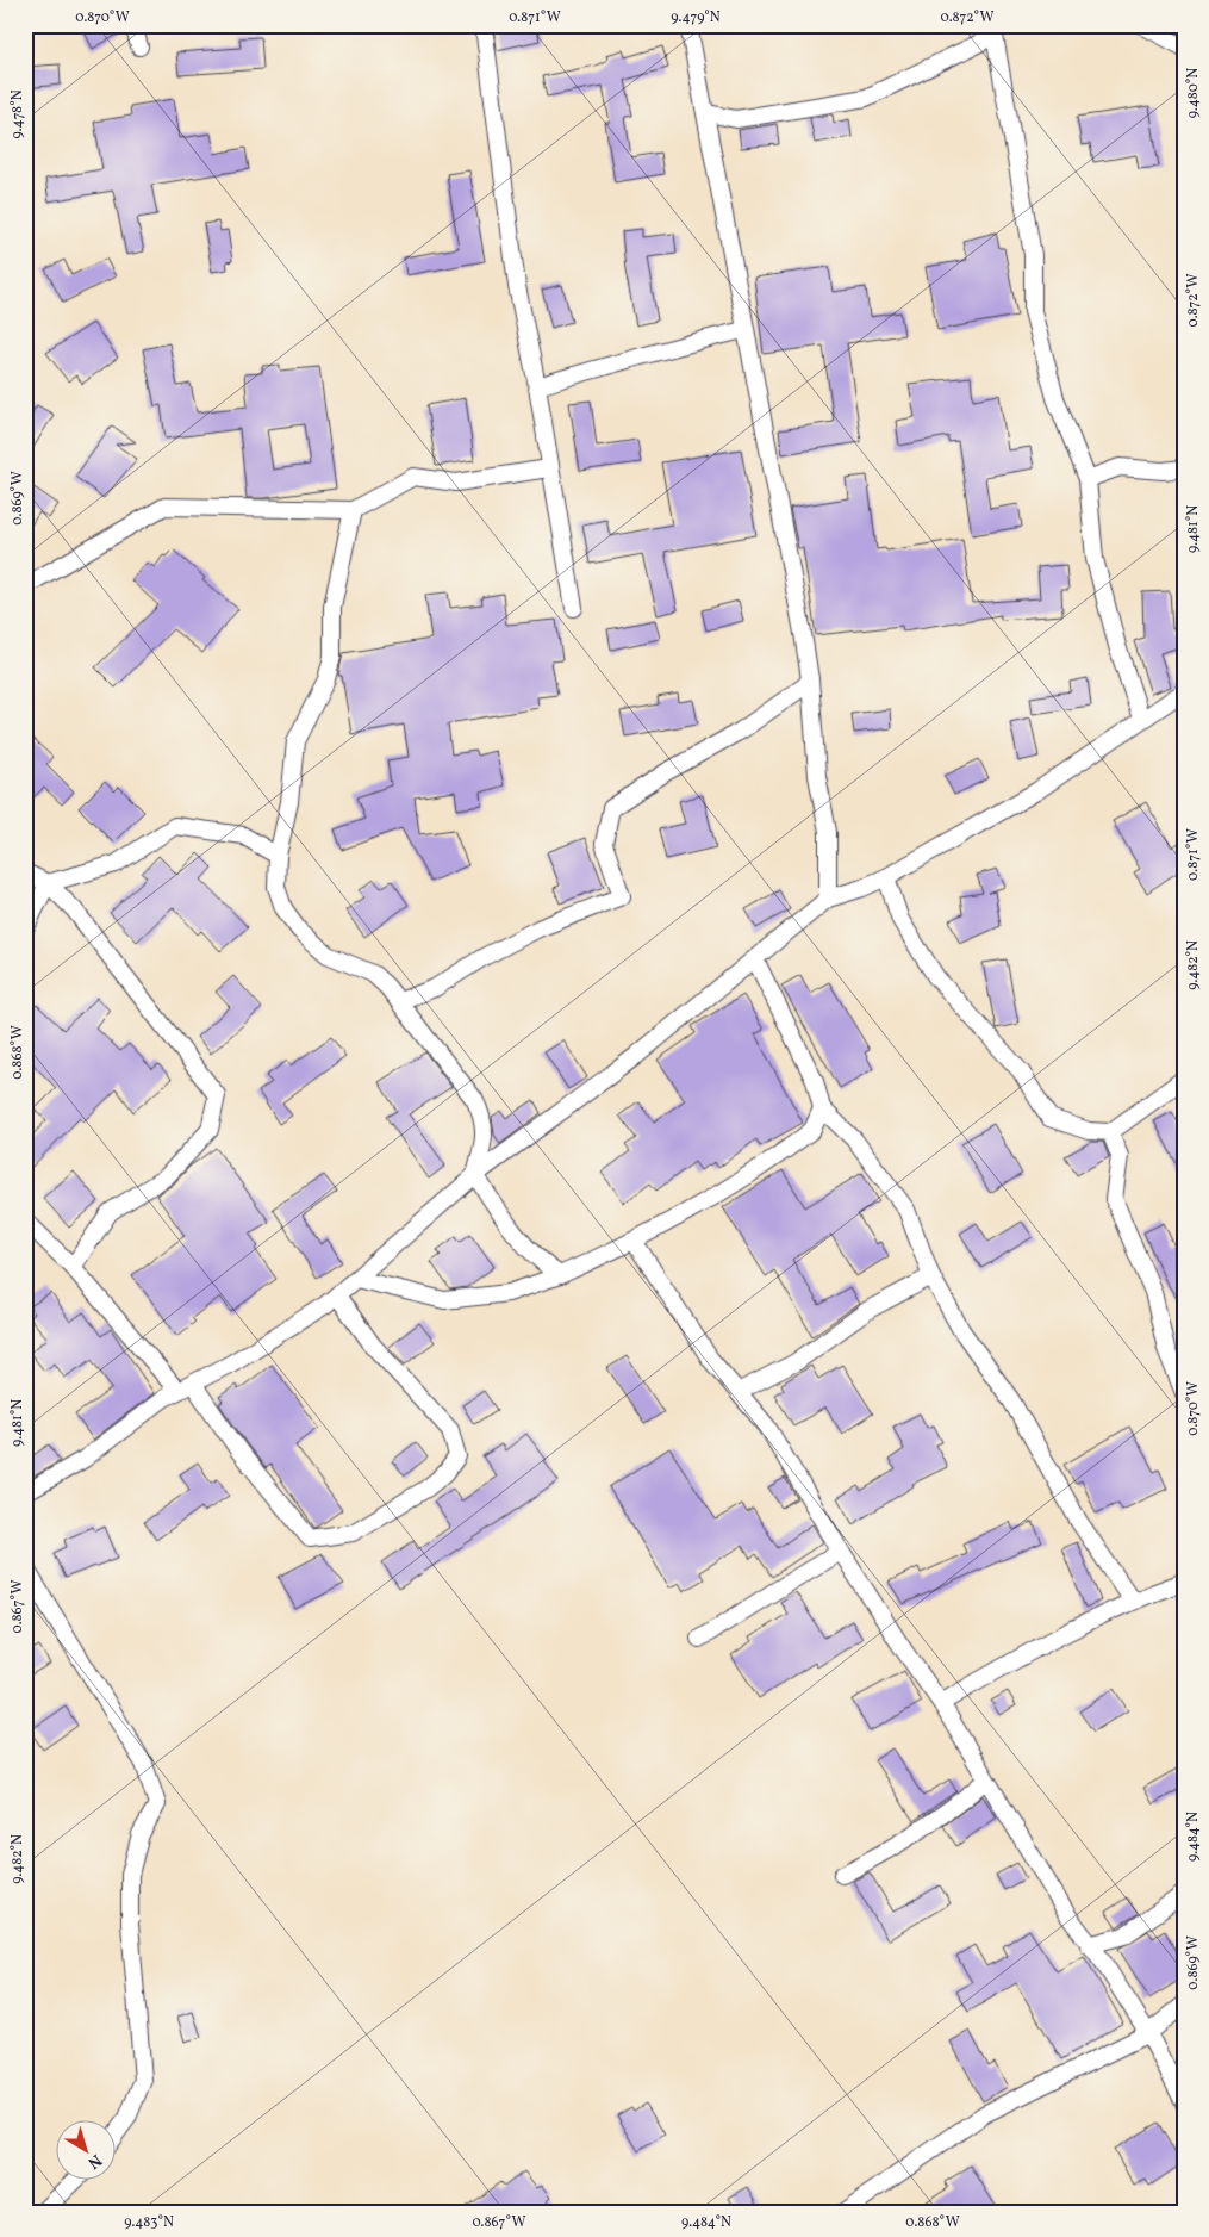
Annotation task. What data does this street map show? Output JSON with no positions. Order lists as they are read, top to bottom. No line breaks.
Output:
{"north":"bottom right","coordinates":["0.870°W","0.871°W","9.479°N","0.872°W","9.480°N","9.478°N","0.869°W","9.481°N","9.482°N","0.868°W","0.867°W","9.484°N","9.483°N"]}
